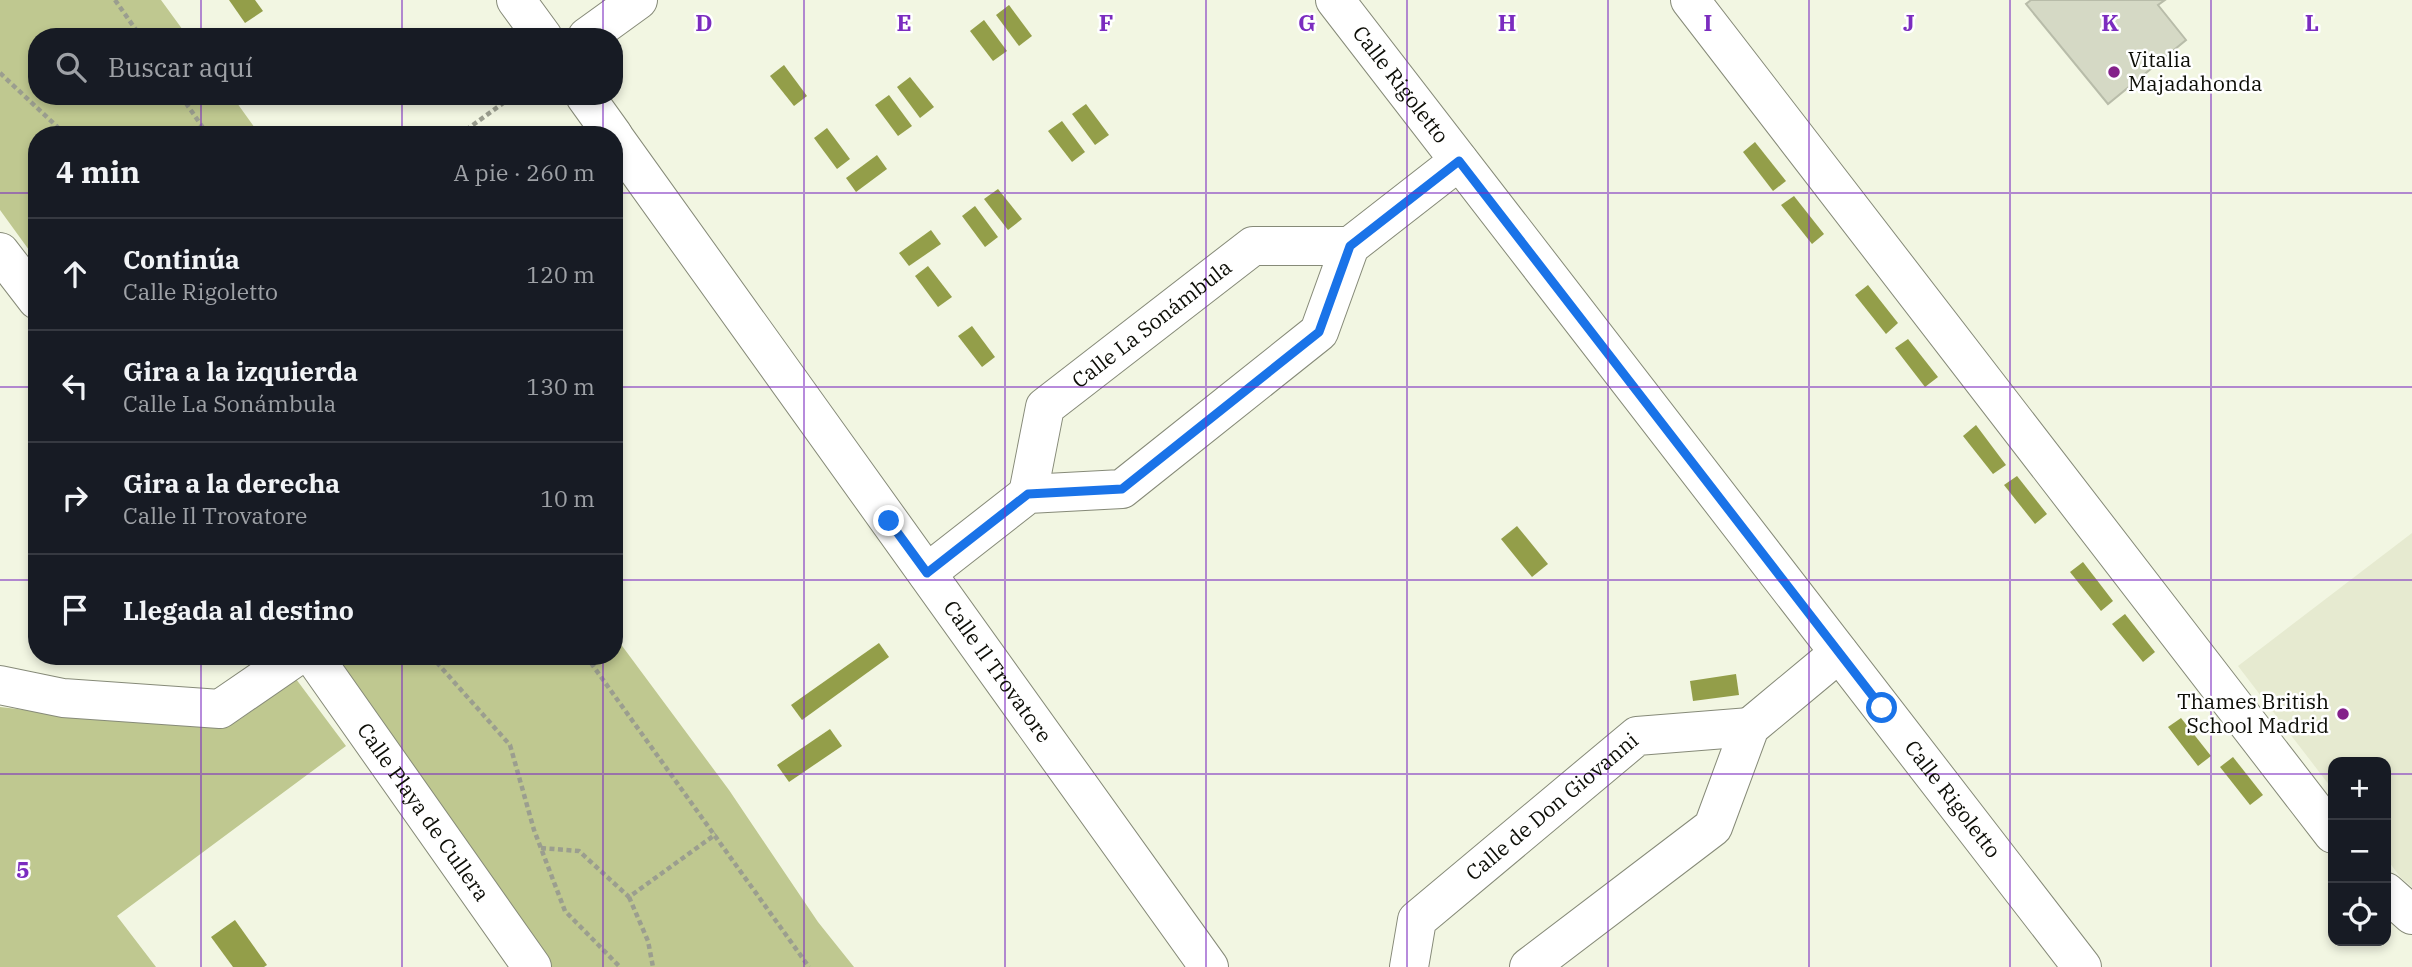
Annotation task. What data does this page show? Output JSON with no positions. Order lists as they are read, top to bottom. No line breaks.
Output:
{"streets":{"street":["Calle Rigoletto","Calle La Sonámbula","Calle Il Trovatore","Calle de Don Giovanni","Calle Playa de Cullera"]},"places":["Vitalia Majadahonda","Thames British School Madrid"],"page":{"search":"Buscar aquí","heading":["4 min","A pie · 260 m"],"list":[["Continúa","Calle Rigoletto","120 m"],["Gira a la izquierda","Calle La Sonámbula","130 m"],["Gira a la derecha","Calle Il Trovatore","10 m"],"Llegada al destino"],"map_buttons":["+","−"]},"grid":{"columns":["D","E","F","G","H","I","J","K","L"],"rows":["5"]}}
